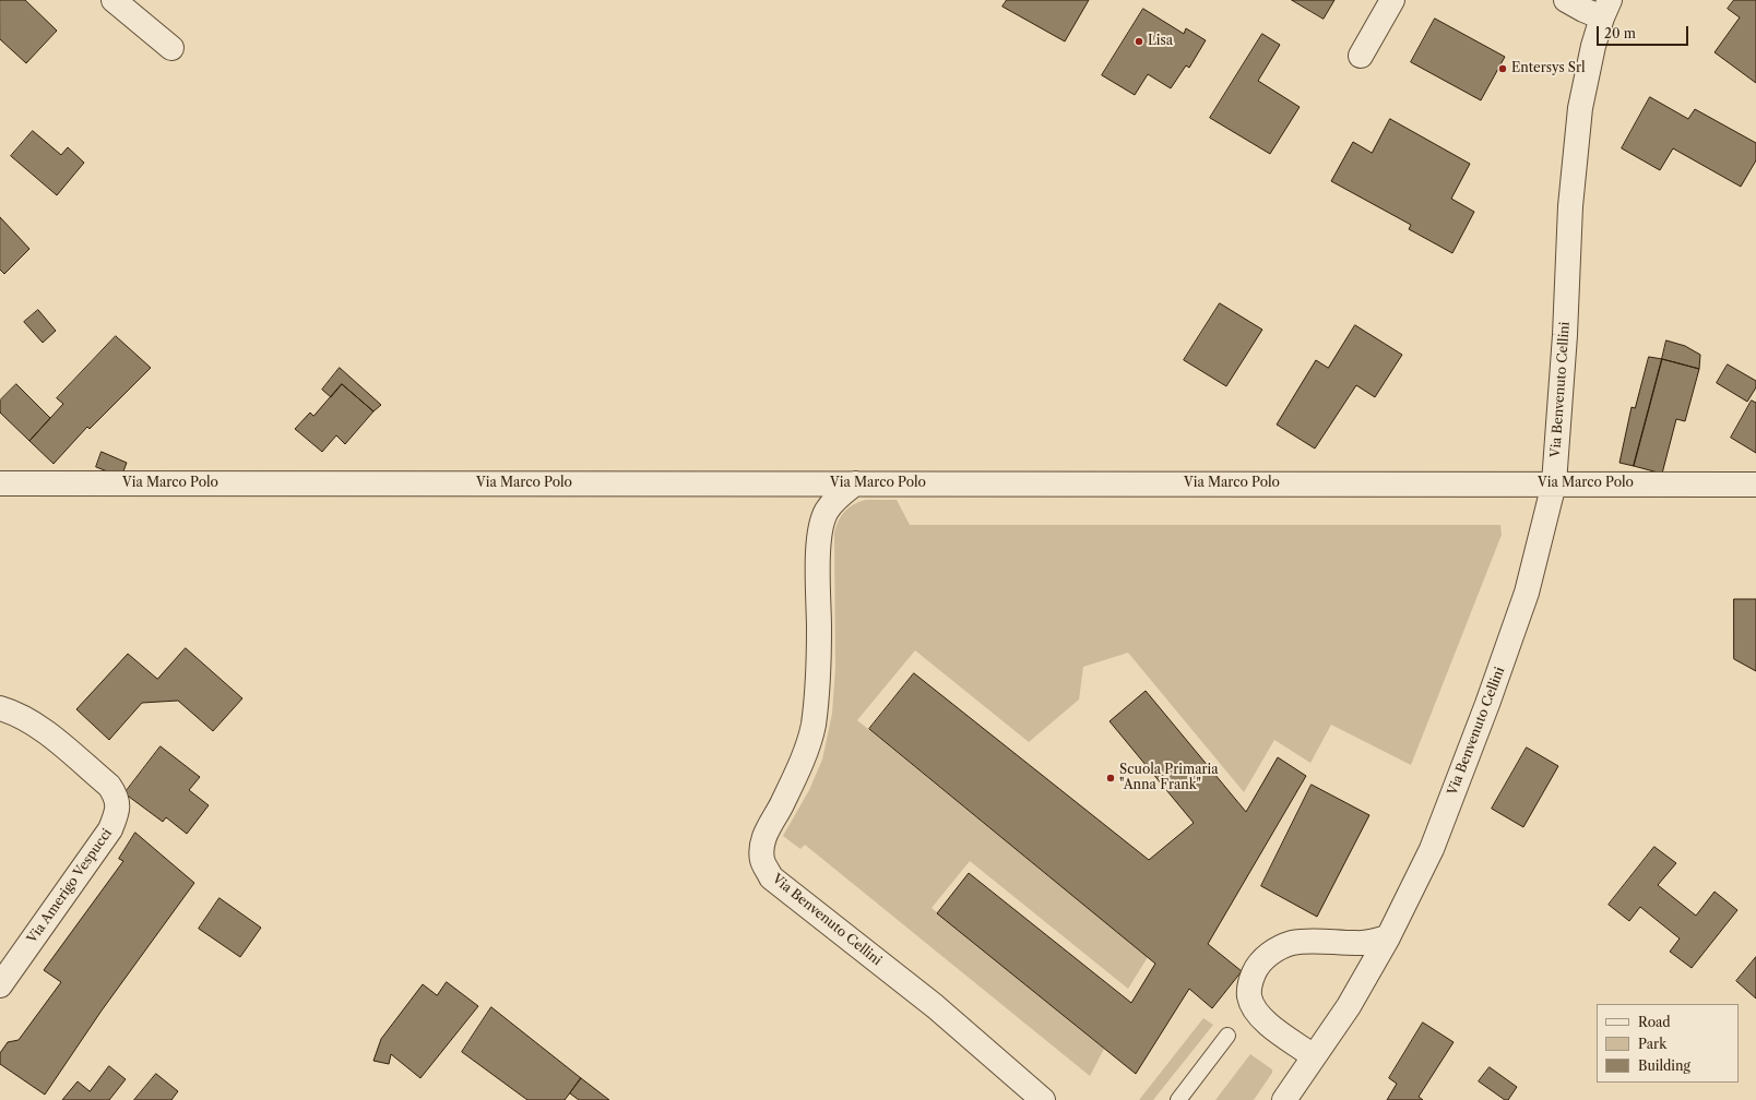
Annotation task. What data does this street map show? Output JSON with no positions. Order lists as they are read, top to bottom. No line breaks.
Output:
{"streets":{"street":["Via Benvenuto Cellini","Via Marco Polo","Via Amerigo Vespucci"]},"crossings":[["Via Benvenuto Cellini","Via Marco Polo"]],"places":["Lisa","Entersys Srl","Scuola Primaria \"Anna Frank\""],"legend":["Road","Park","Building"],"scale_bar":"20 m"}
